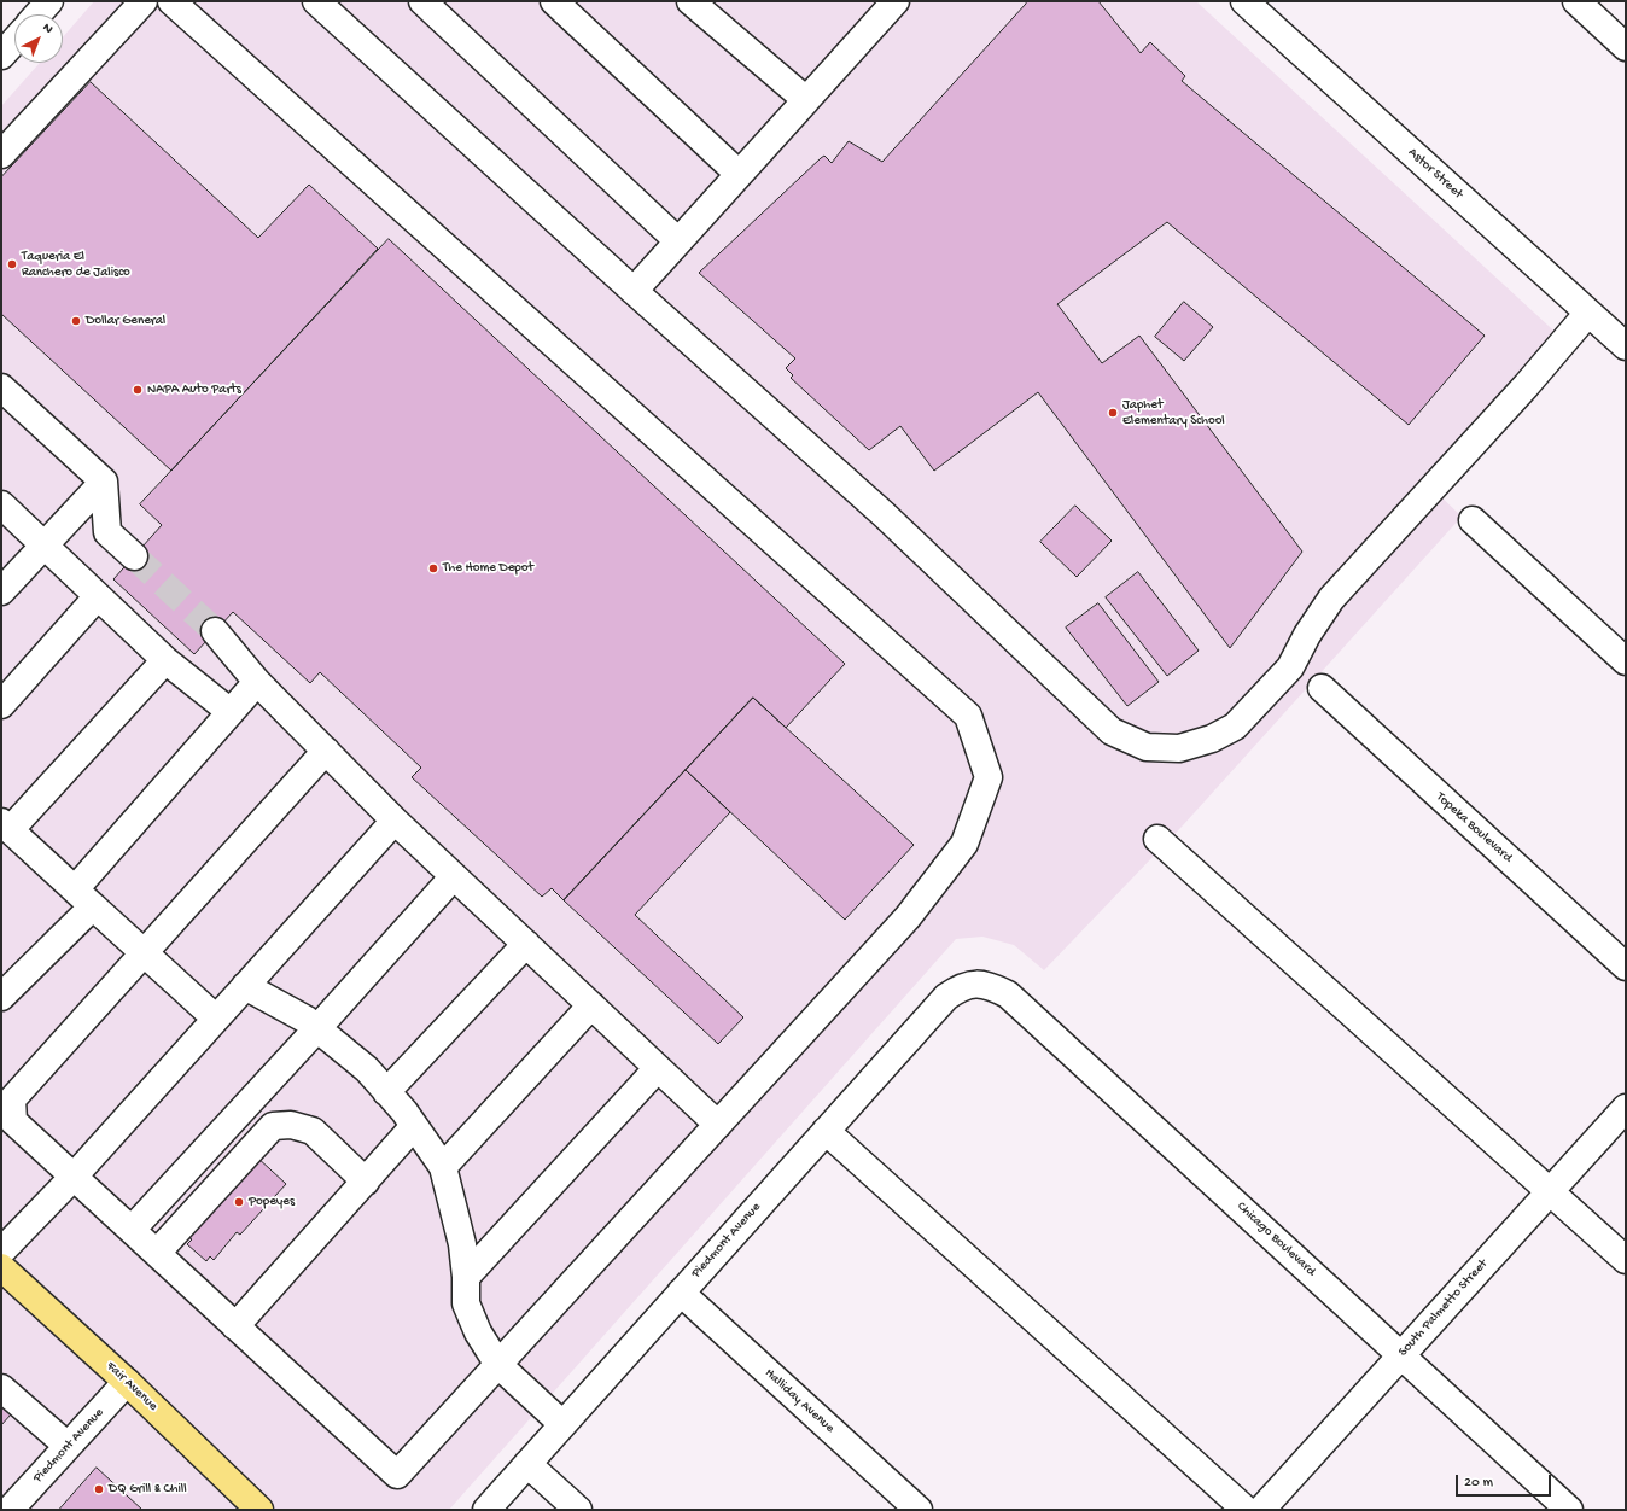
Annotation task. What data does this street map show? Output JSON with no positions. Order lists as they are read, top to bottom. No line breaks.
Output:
{"streets":{"main road":["Fair Avenue"],"street":["Astor Street","Topeka Boulevard","Chicago Boulevard","Piedmont Avenue","South Palmetto Street","Halliday Avenue"]},"crossings":[["Chicago Boulevard","Piedmont Avenue"],["Chicago Boulevard","South Palmetto Street"],["Piedmont Avenue","Fair Avenue"],["Piedmont Avenue","Halliday Avenue"]],"places":["Taqueria El Ranchero de Jalisco","Dollar General","NAPA Auto Parts","Japhet Elementary School","The Home Depot","Popeyes","DQ Grill & Chill"],"scale_bar":"20 m","north":"top right"}
